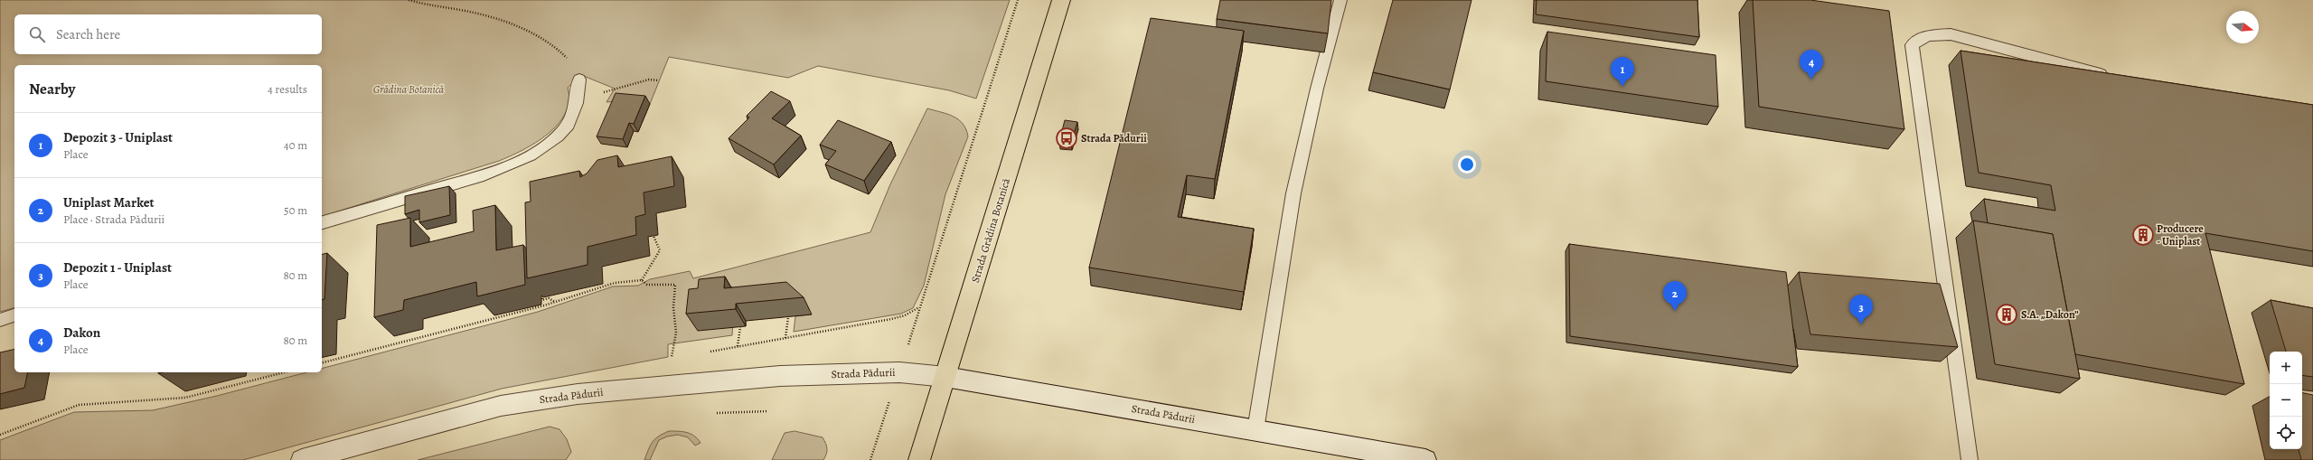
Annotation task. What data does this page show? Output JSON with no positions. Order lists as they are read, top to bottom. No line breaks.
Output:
{"streets":{"main road":["Strada Grădina Botanică"],"street":["Strada Pădurii"]},"crossings":[["Strada Grădina Botanică","Strada Pădurii"]],"parks":["Grădina Botanică"],"places":{"bus stop":["Strada Pădurii"],"building":["Producere - Uniplast","S.A. „Dakon”"]},"north":"right","page":{"search":"Search here","pins":["4","1","2","3"],"heading":["Nearby","4 results"],"list":[{"mark":"1","name":"Depozit 3 - Uniplast","note":"Place","value":"40 m"},{"mark":"2","name":"Uniplast Market","note":"Place · Strada Pădurii","value":"50 m"},{"mark":"3","name":"Depozit 1 - Uniplast","note":"Place","value":"80 m"},{"mark":"4","name":"Dakon","note":"Place","value":"80 m"}],"map_buttons":["+","−"]}}
